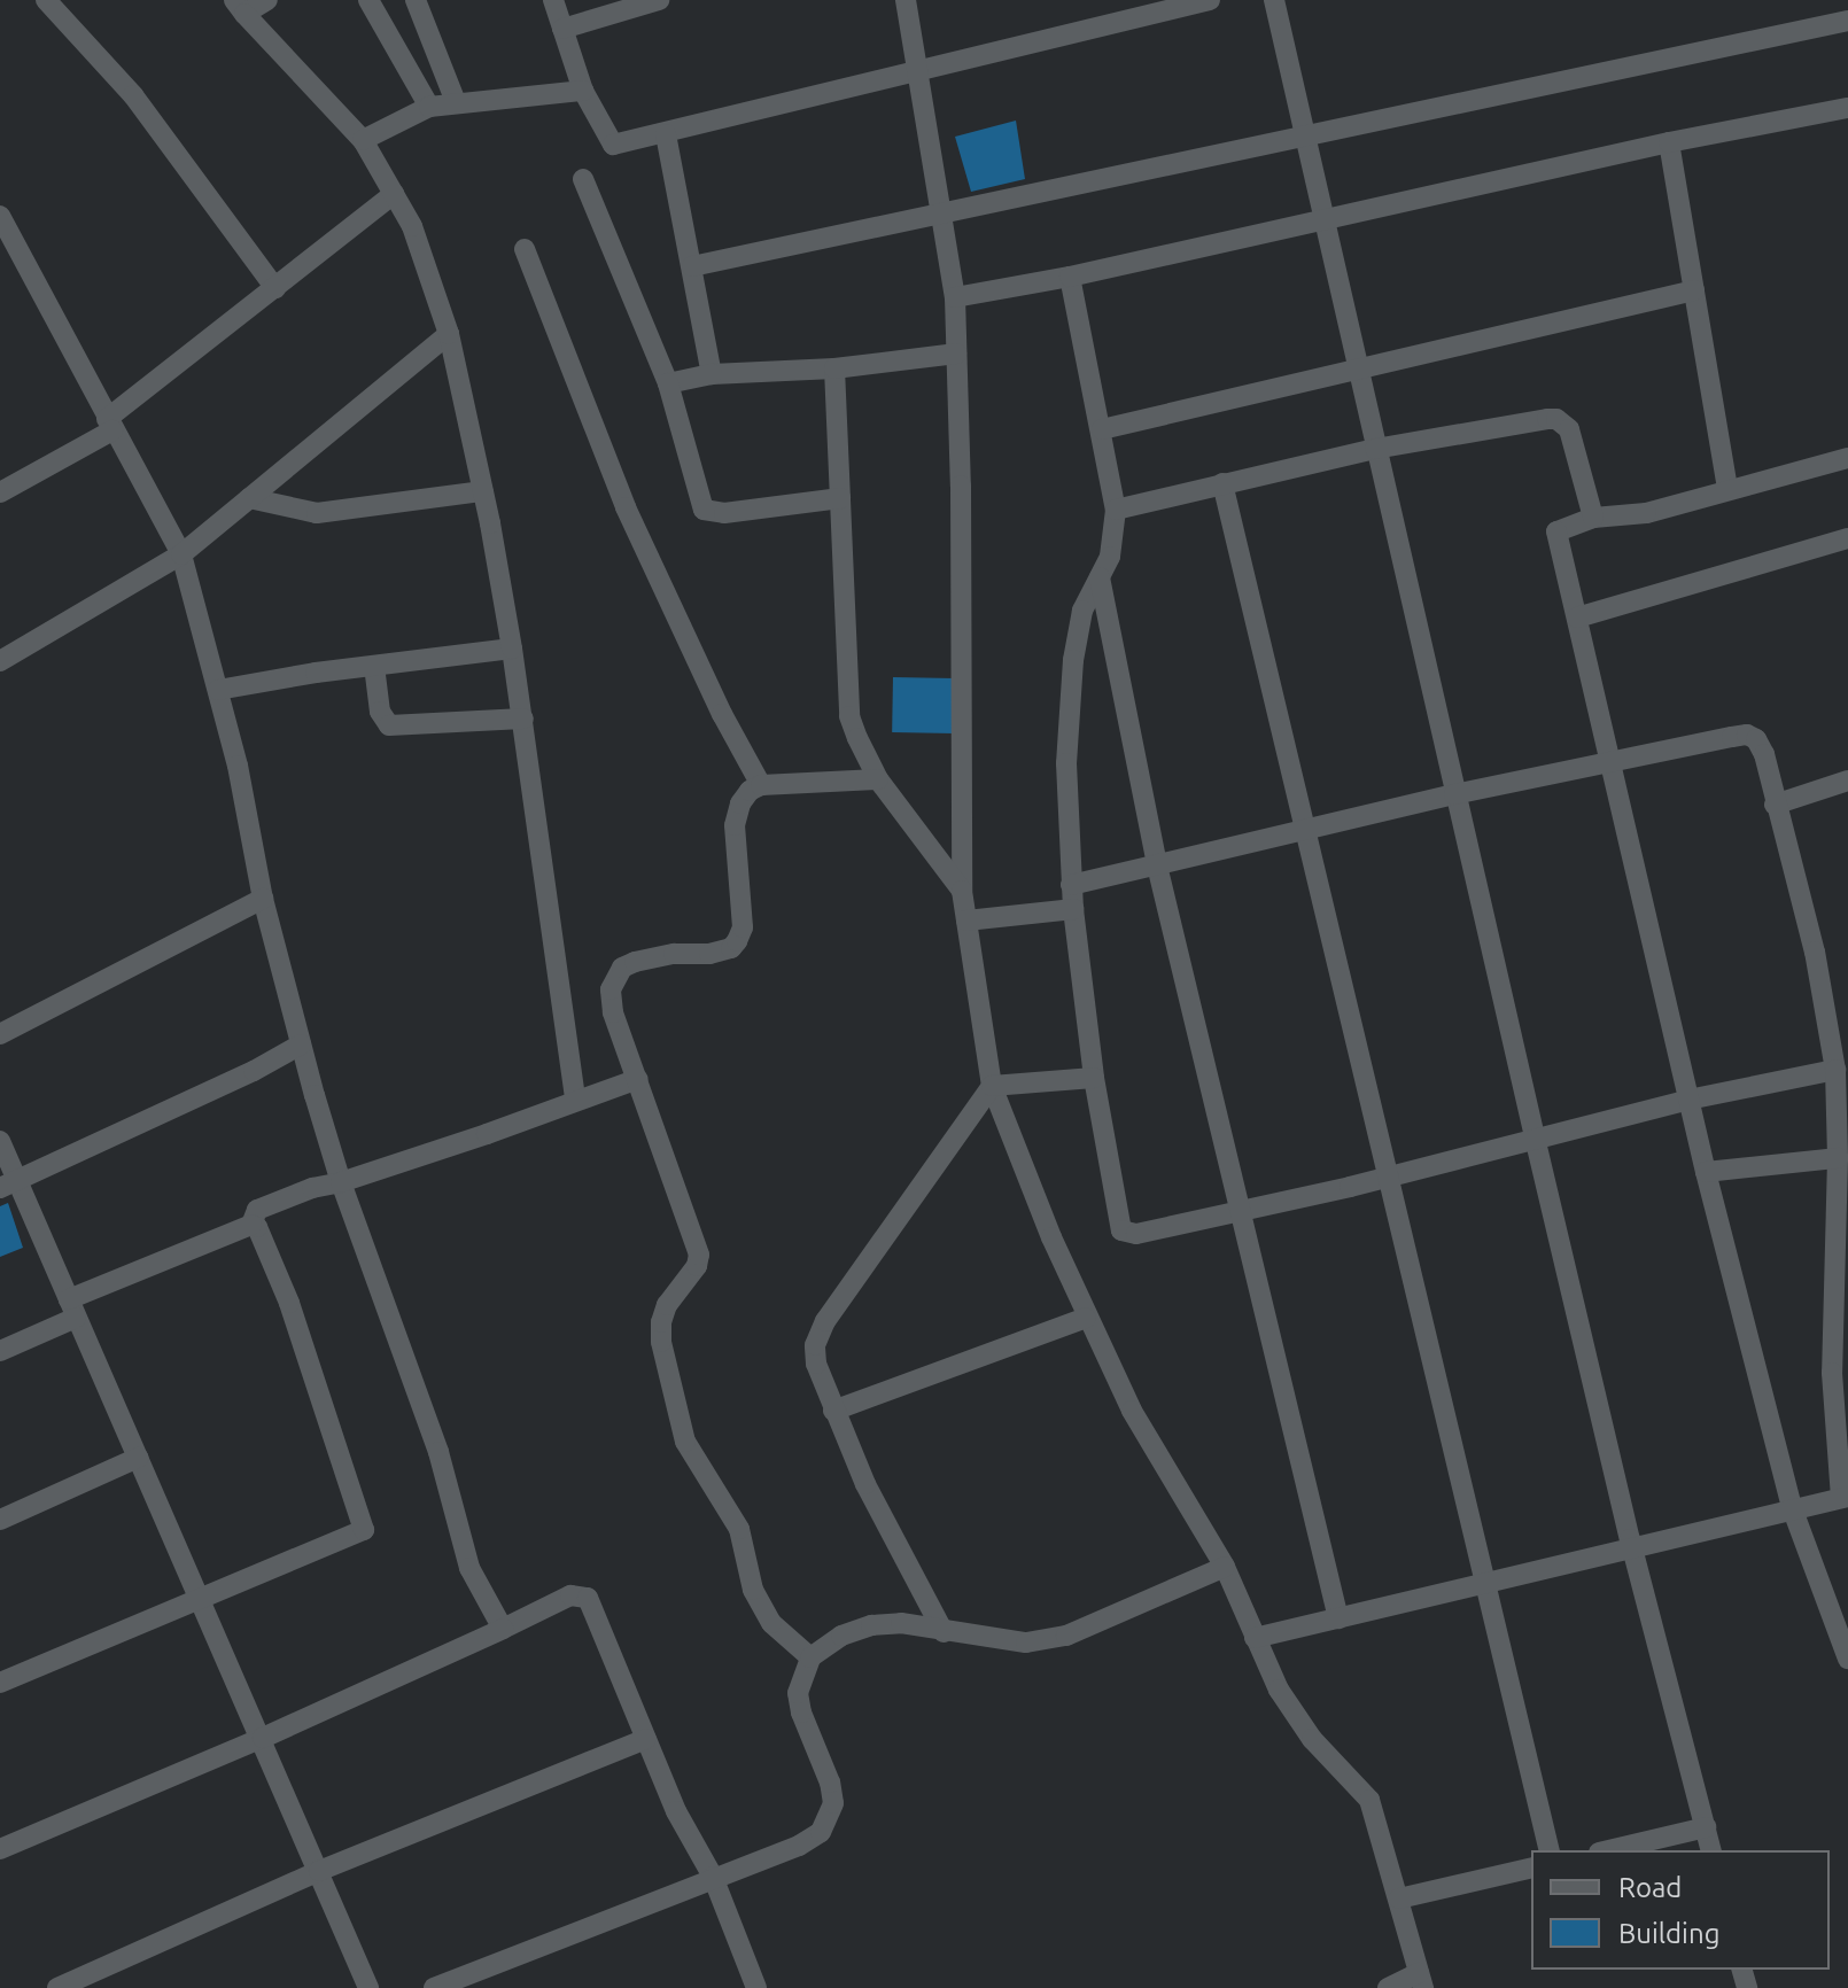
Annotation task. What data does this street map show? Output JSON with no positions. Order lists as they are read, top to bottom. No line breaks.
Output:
{"legend":["Road","Building"]}
